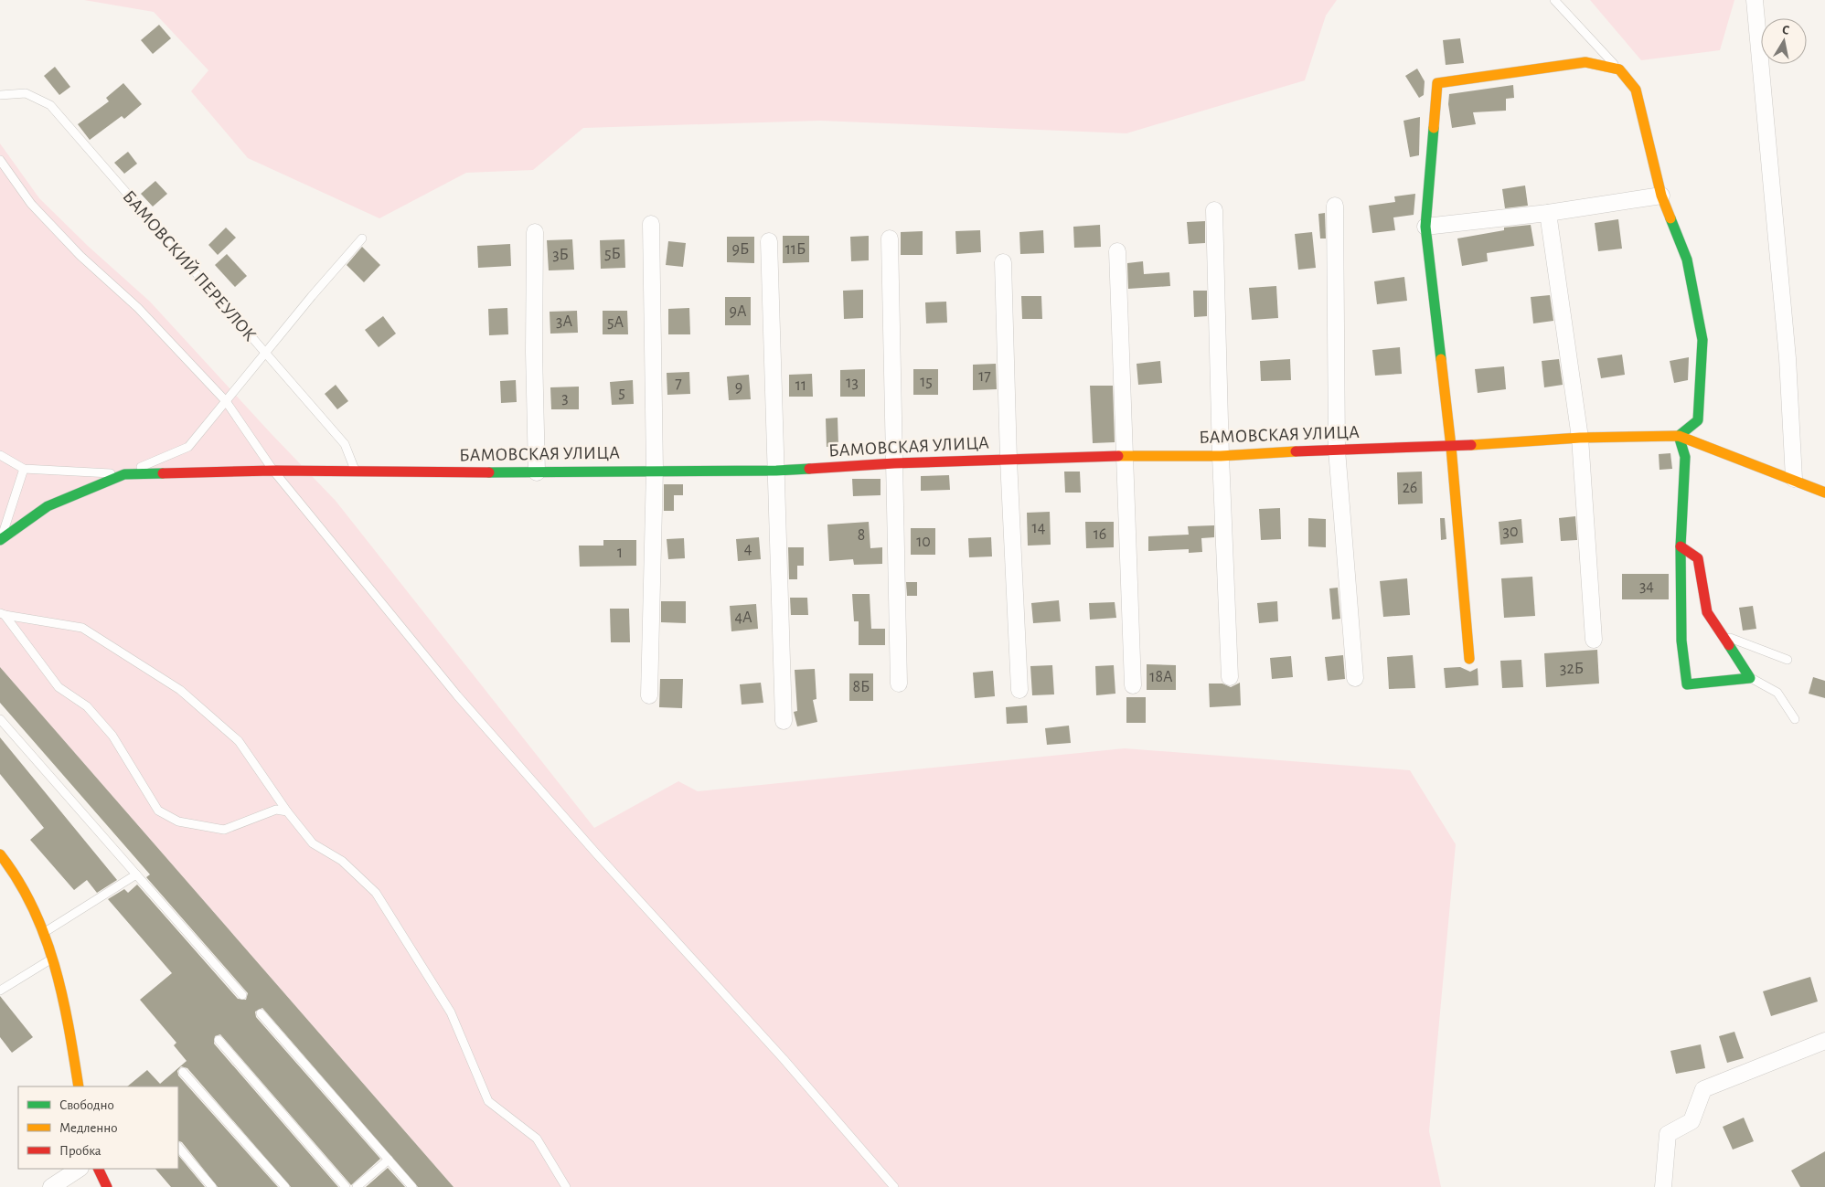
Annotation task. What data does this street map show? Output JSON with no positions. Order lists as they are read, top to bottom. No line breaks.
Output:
{"streets":{"street":["БАМОВСКАЯ УЛИЦА"],"lane":["БАМОВСКИЙ ПЕРЕУЛОК"]},"crossings":[["БАМОВСКИЙ ПЕРЕУЛОК","БАМОВСКАЯ УЛИЦА"]],"house_numbers":["9Б","11Б","5Б","3Б","9А","3А","5А","17","15","13","7","11","9","5","3","26","14","30","16","8","10","4","1","34","4А","32Б","18А","8Б"],"legend":["Свободно","Медленно","Пробка"],"north":"top"}
